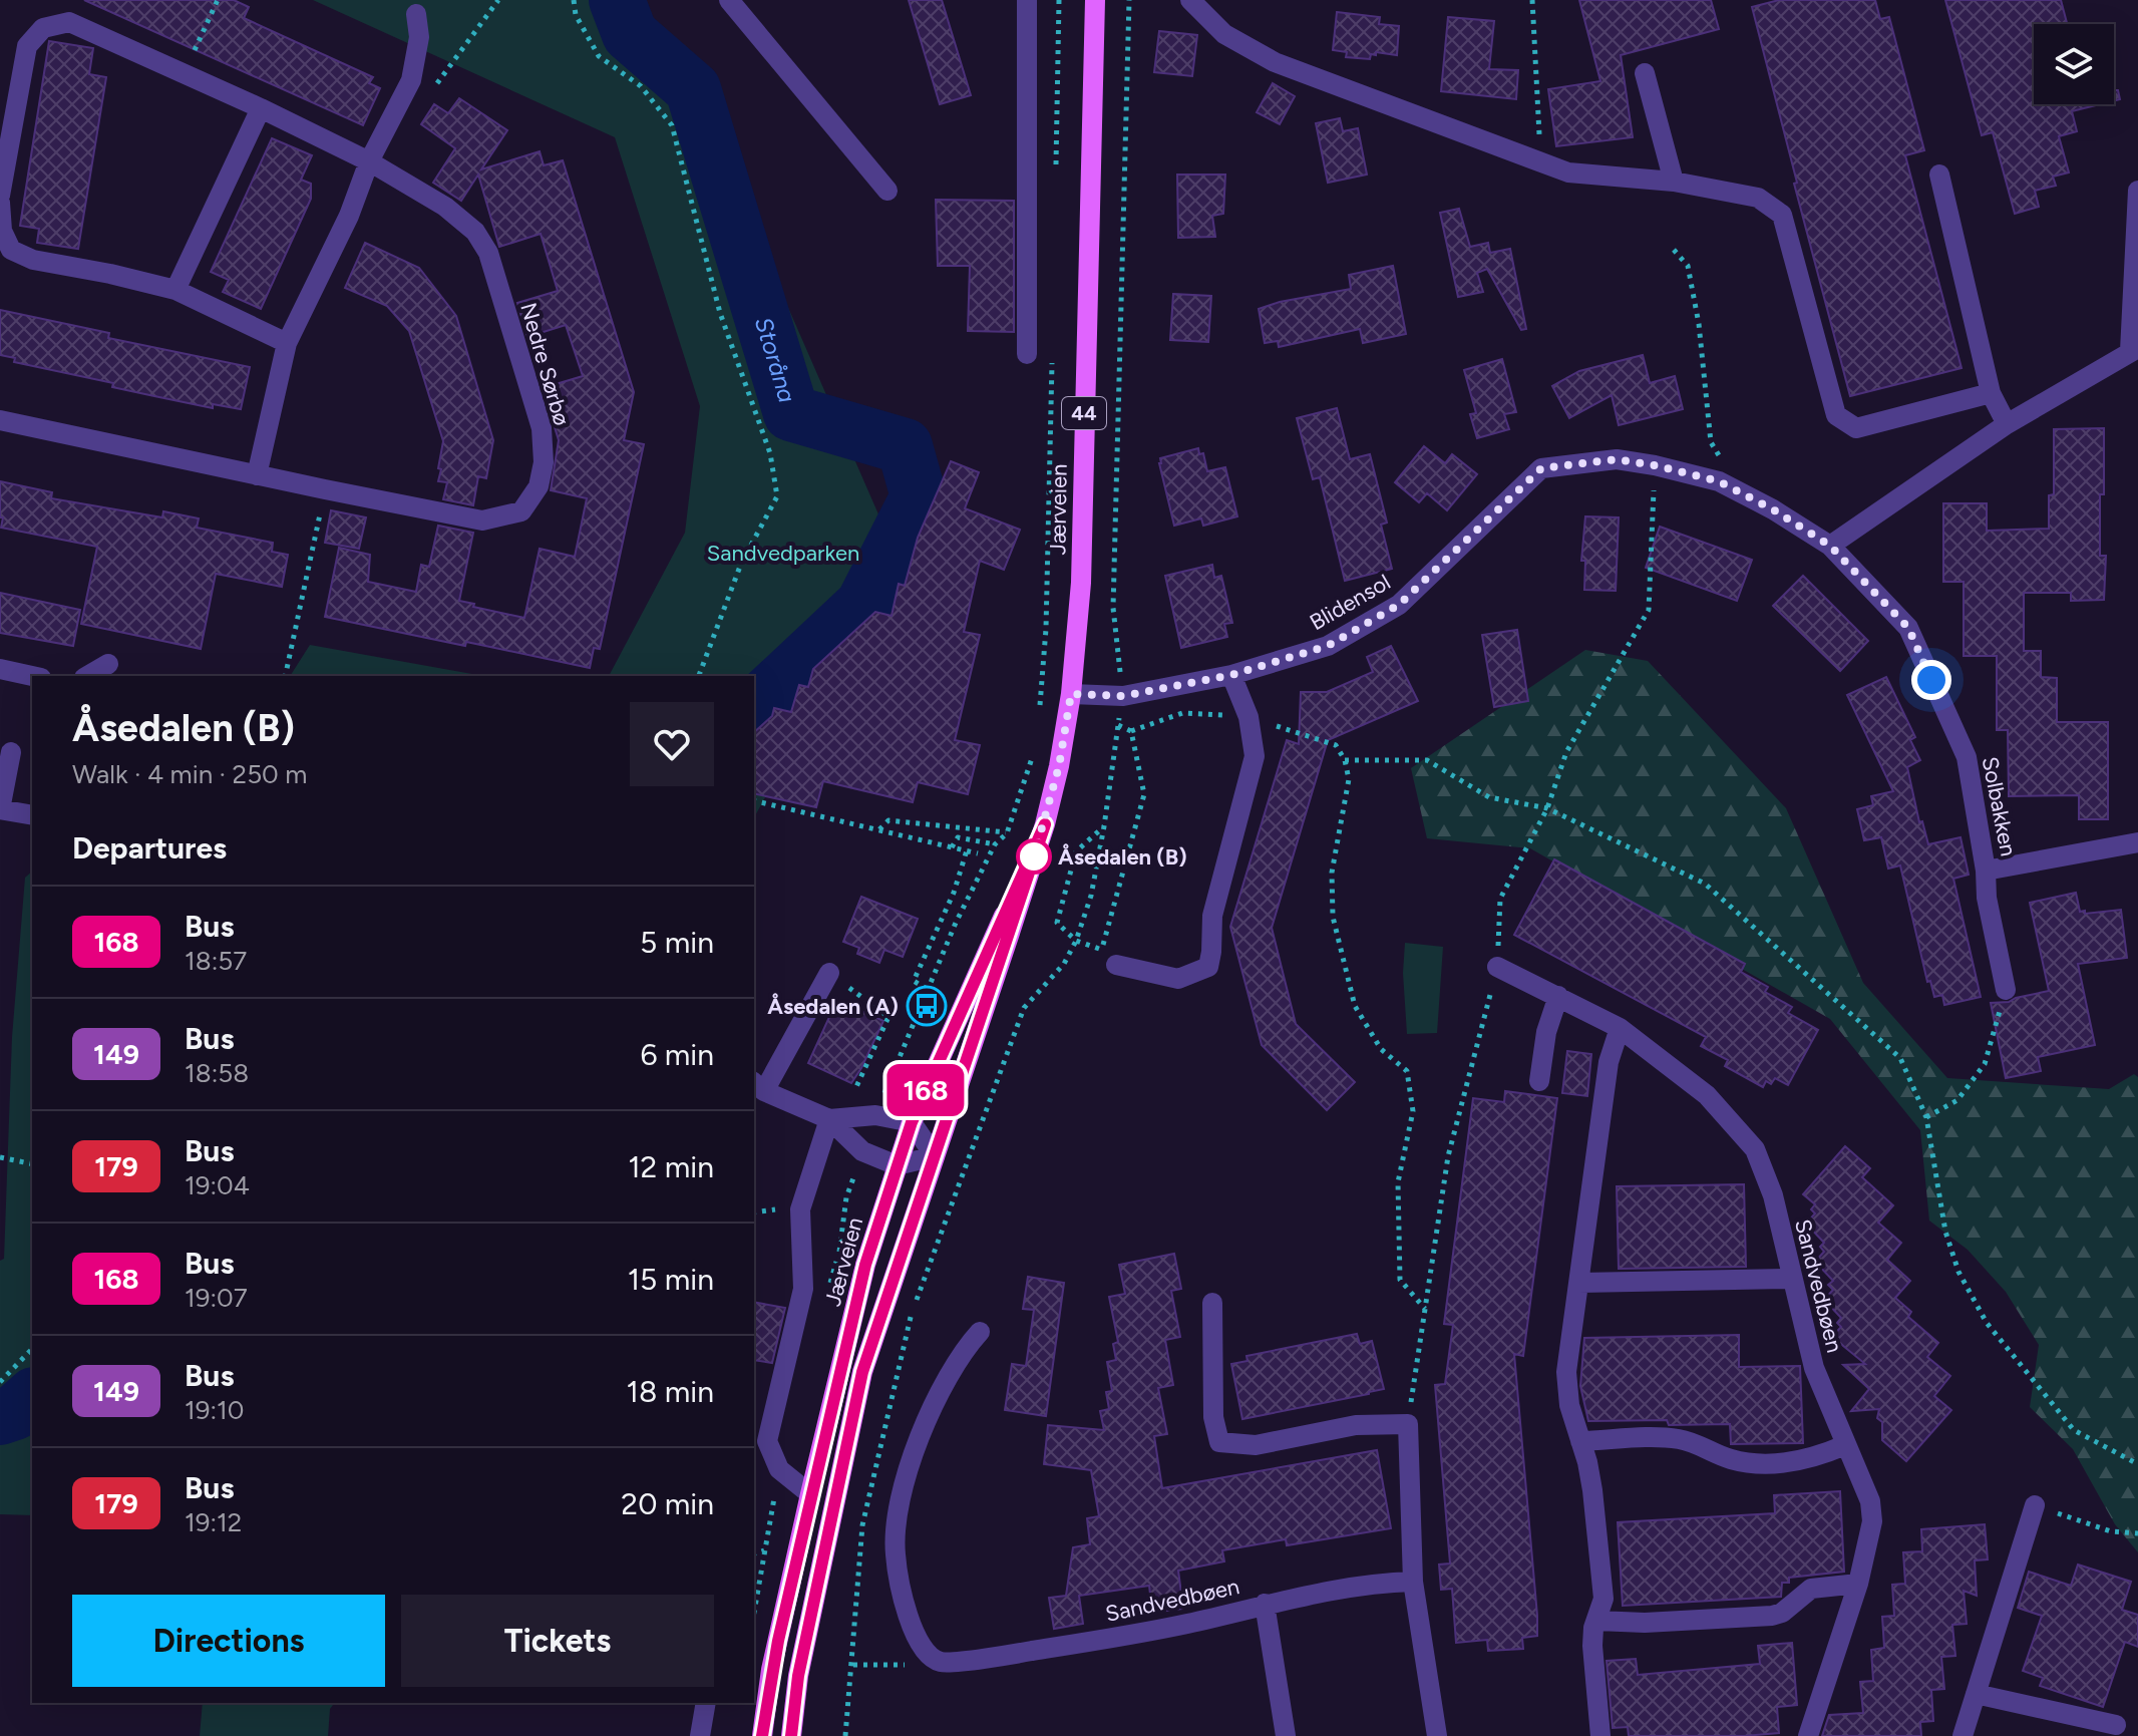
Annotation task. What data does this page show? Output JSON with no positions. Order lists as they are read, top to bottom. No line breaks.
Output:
{"streets":{"main road":["44","Jærveien"],"street":["Nedre Sørbø","Blidensol","Solbakken","Sandvedbøen"]},"crossings":[["Jærveien","Blidensol"],["Blidensol","Solbakken"]],"water":["Storåna"],"parks":["Sandvedparken"],"places":{"other":["Åsedalen (B)"],"bus stop":["Åsedalen (A)"]},"lines":["bus line 168"],"page":{"on_map":"168","heading":[["Åsedalen (B)","Walk · 4 min · 250 m"],"Departures"],"list":[{"mark":"168","name":"Bus","note":"18:57","value":"5 min"},{"mark":"149","name":"Bus","note":"18:58","value":"6 min"},{"mark":"179","name":"Bus","note":"19:04","value":"12 min"},{"mark":"168","name":"Bus","note":"19:07","value":"15 min"},{"mark":"149","name":"Bus","note":"19:10","value":"18 min"},{"mark":"179","name":"Bus","note":"19:12","value":"20 min"}],"buttons":["Directions","Tickets"]}}
